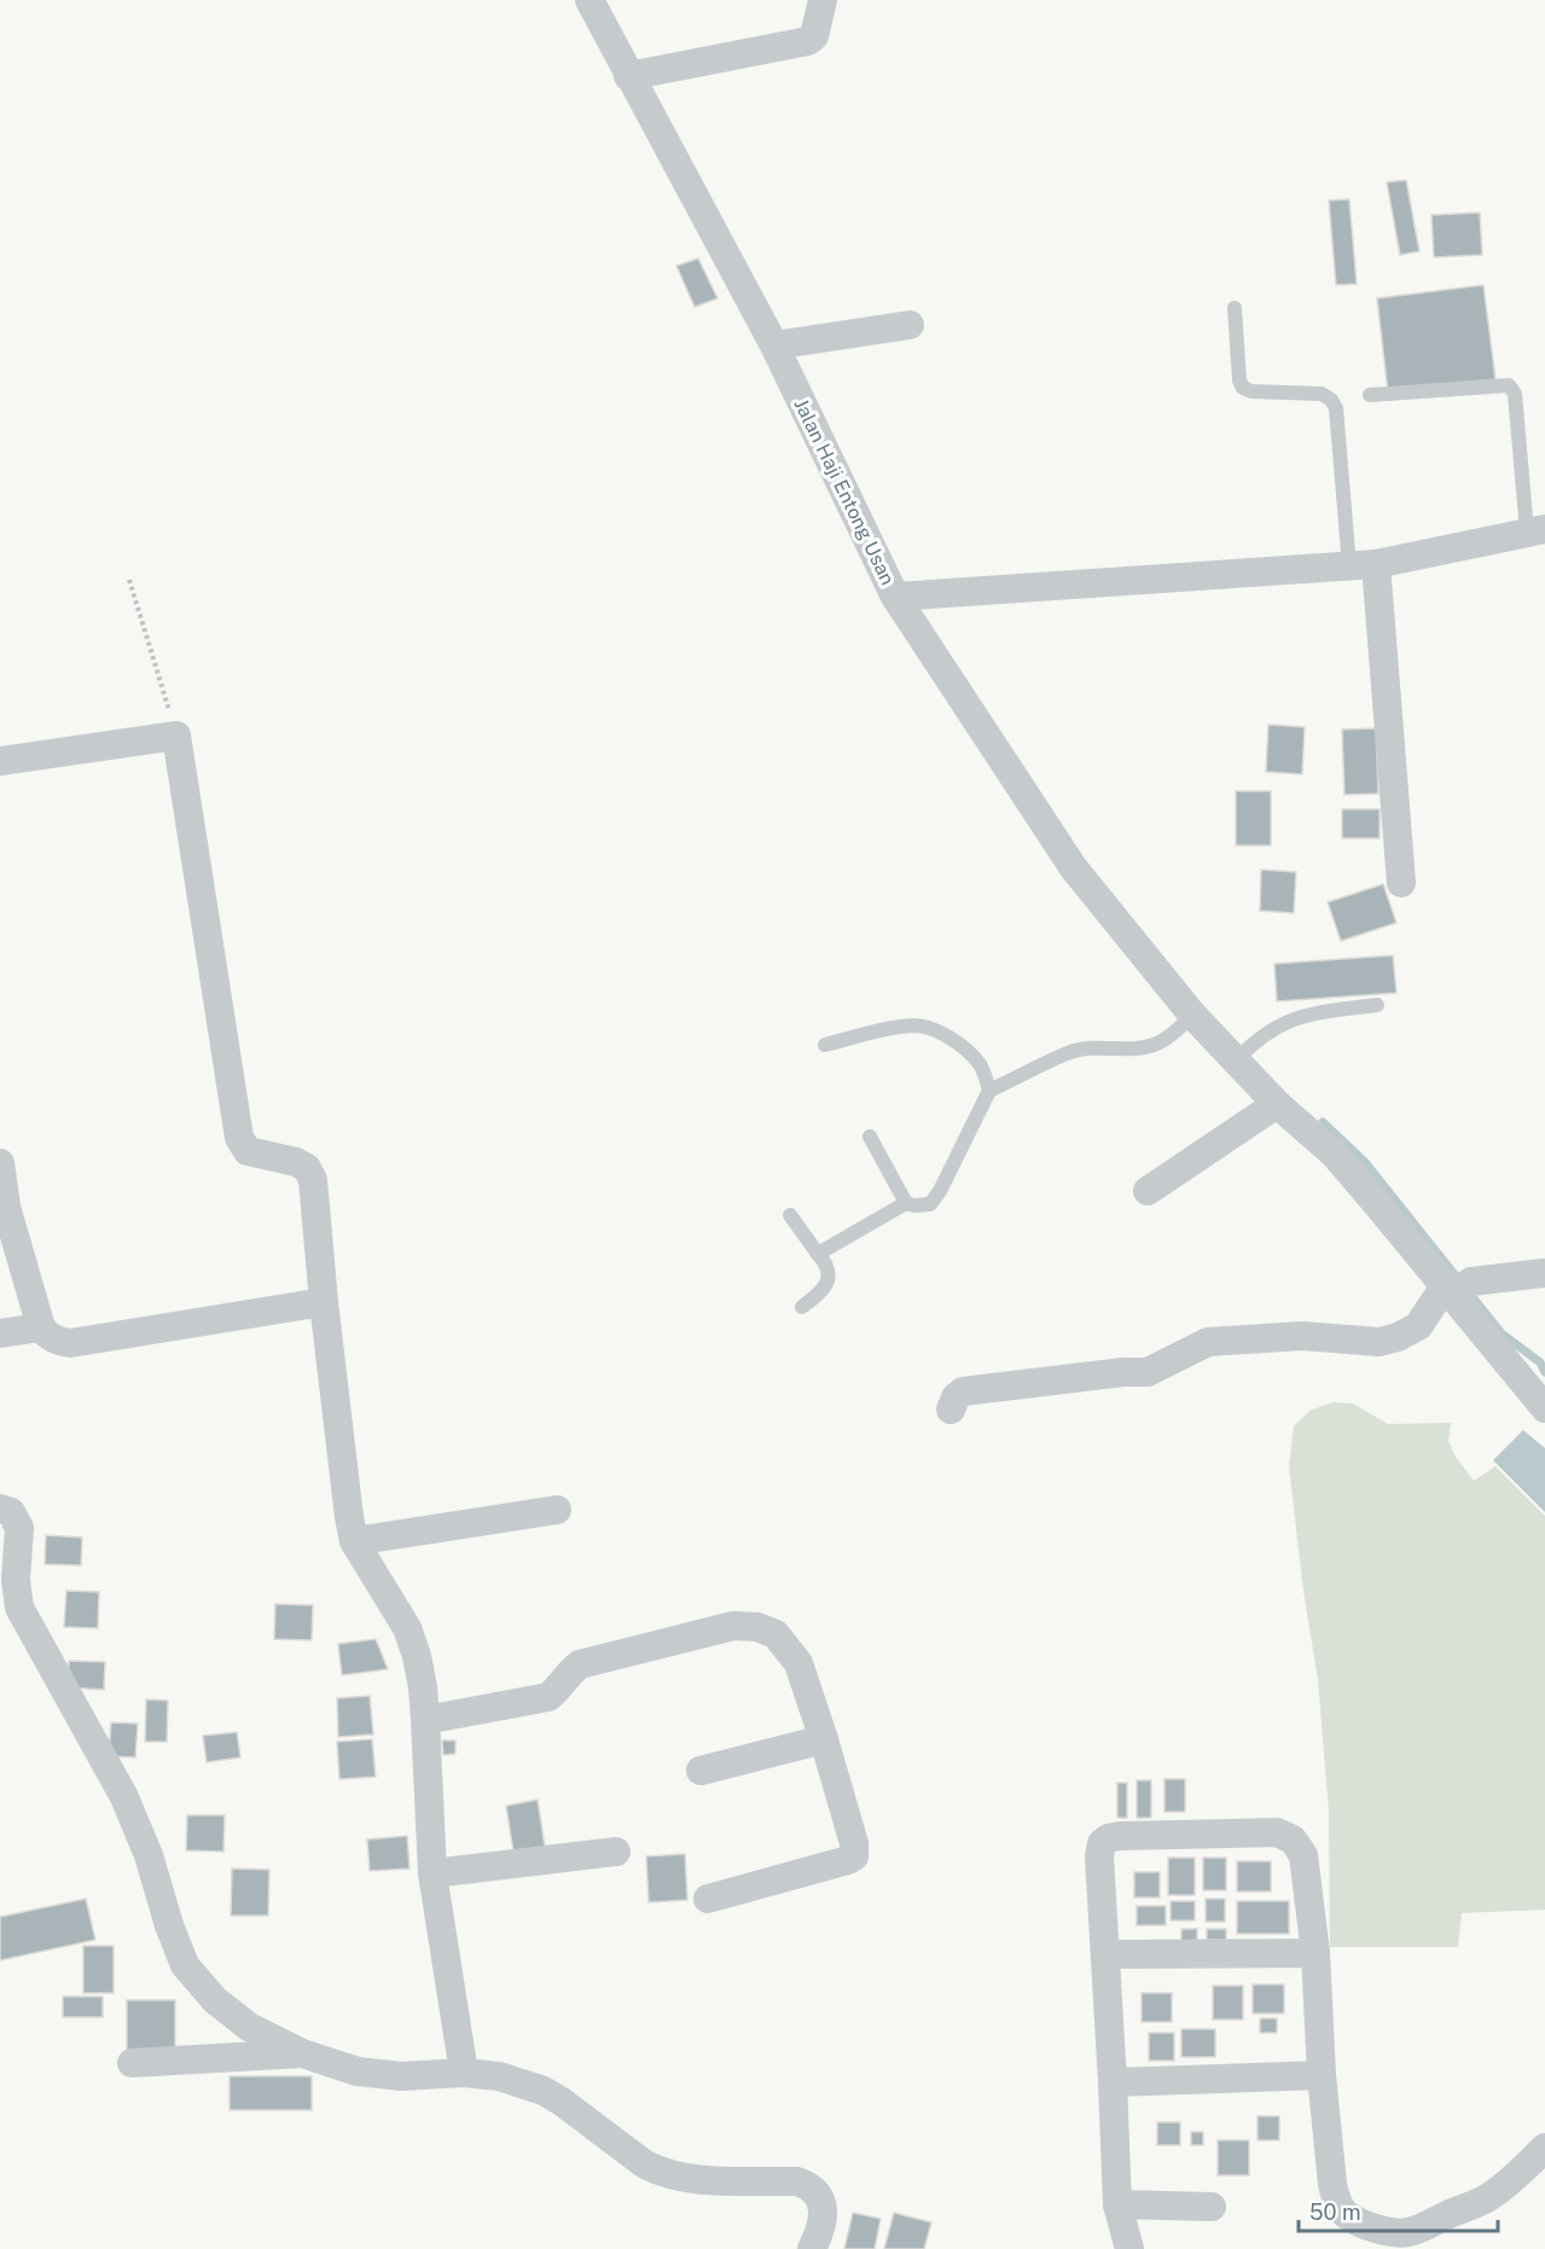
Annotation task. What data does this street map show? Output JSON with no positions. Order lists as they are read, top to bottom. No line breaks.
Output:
{"streets":{"street":["Jalan Haji Entong Usan"]},"scale_bar":"50 m"}
